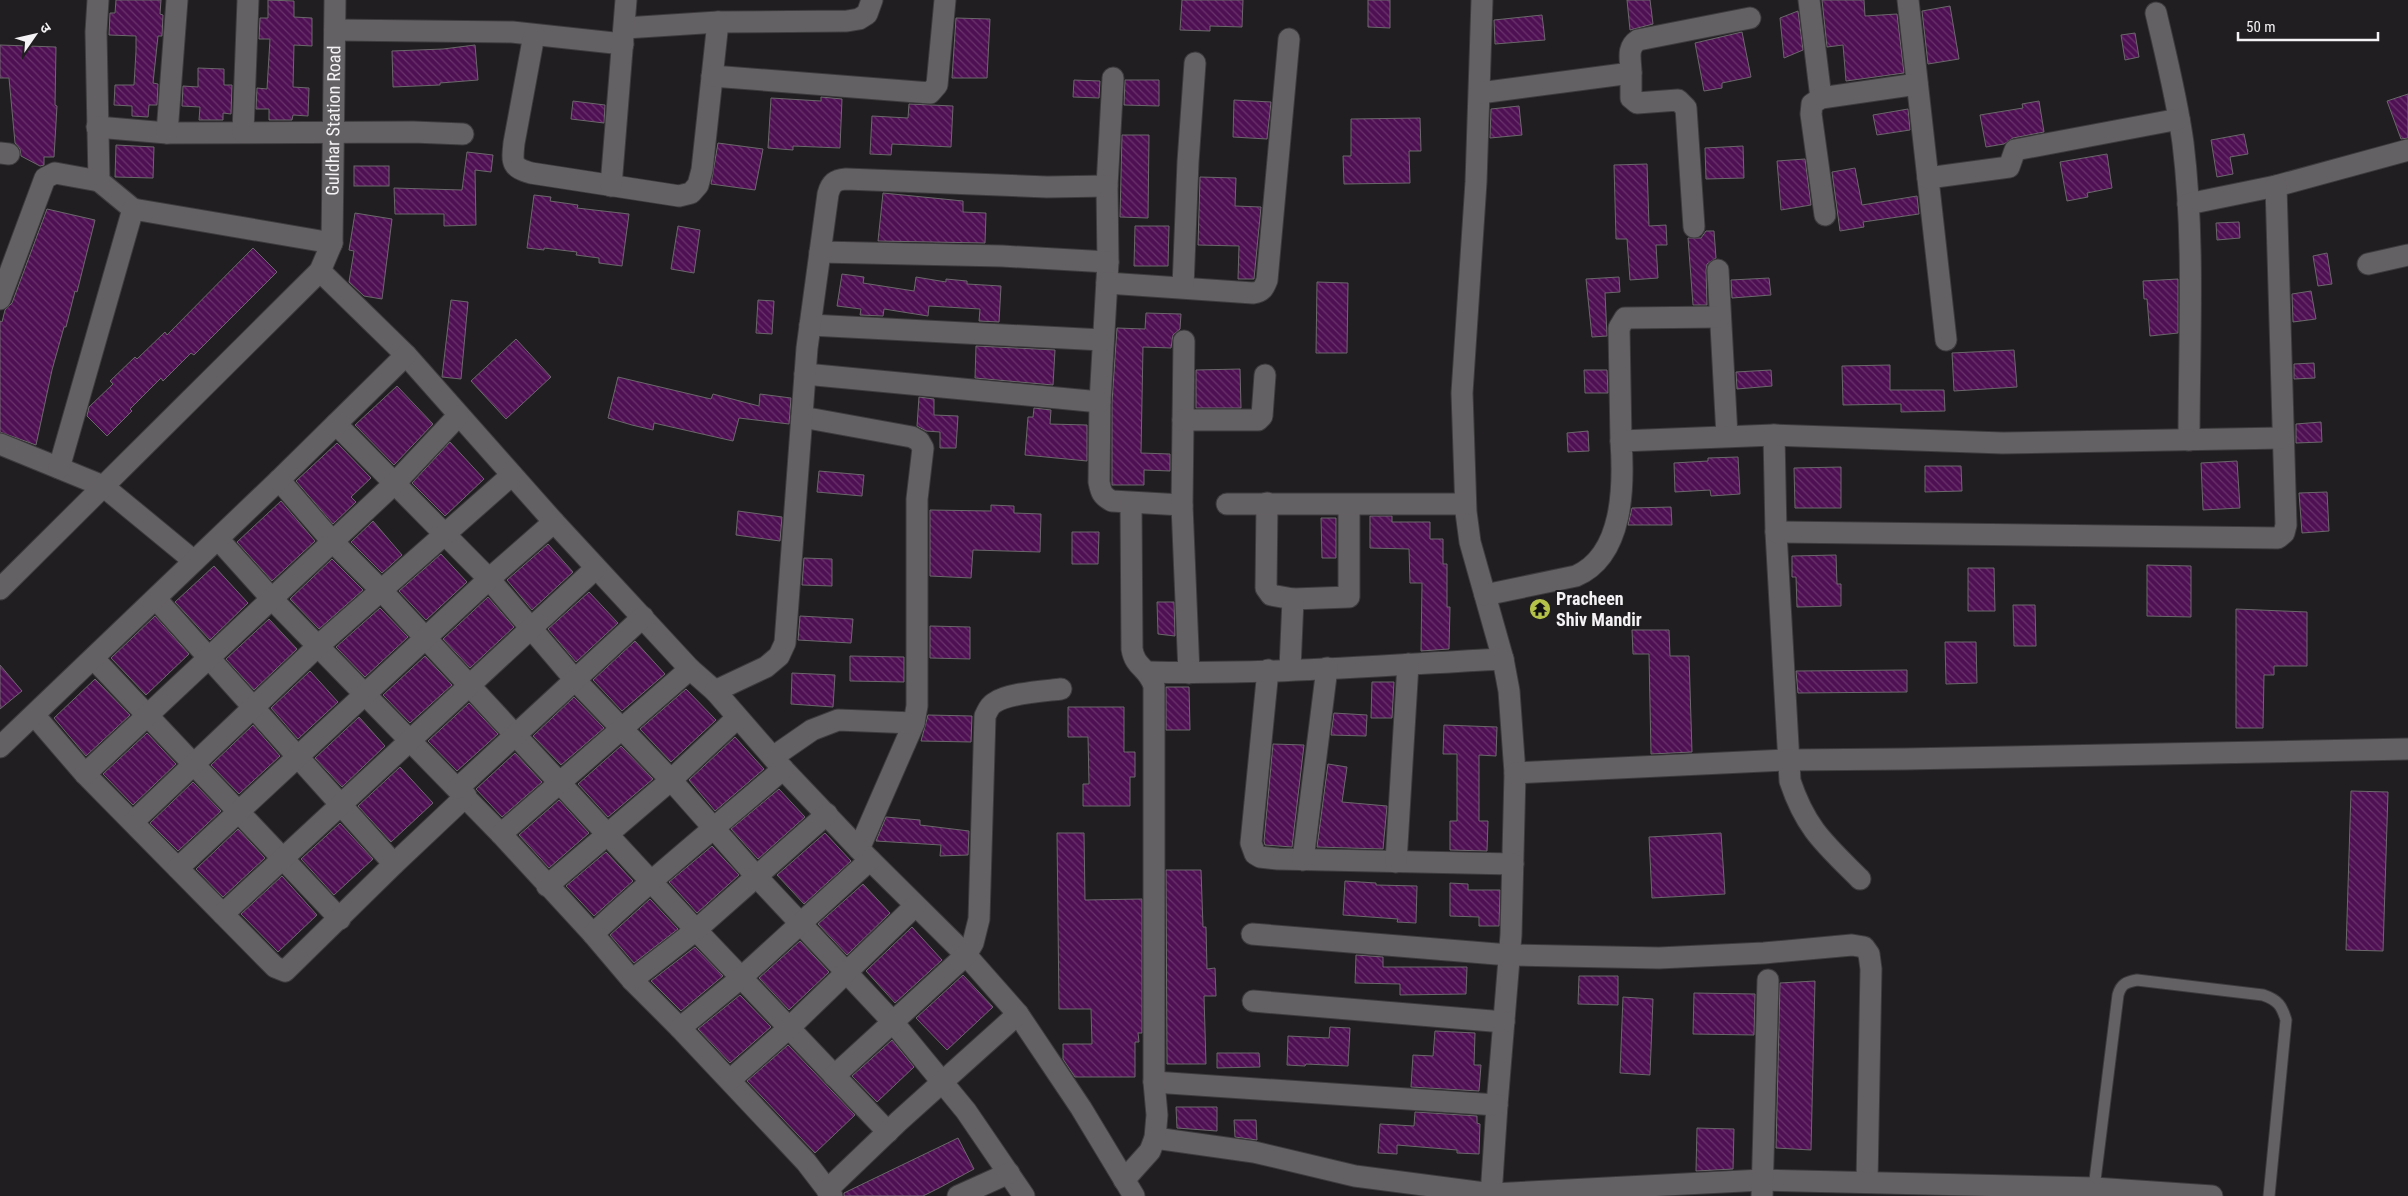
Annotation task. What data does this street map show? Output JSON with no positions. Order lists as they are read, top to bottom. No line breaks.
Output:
{"streets":{"street":["Guldhar Station Road"]},"places":{"temple":["Pracheen Shiv Mandir"]},"scale_bar":"50 m","north":"top right"}
